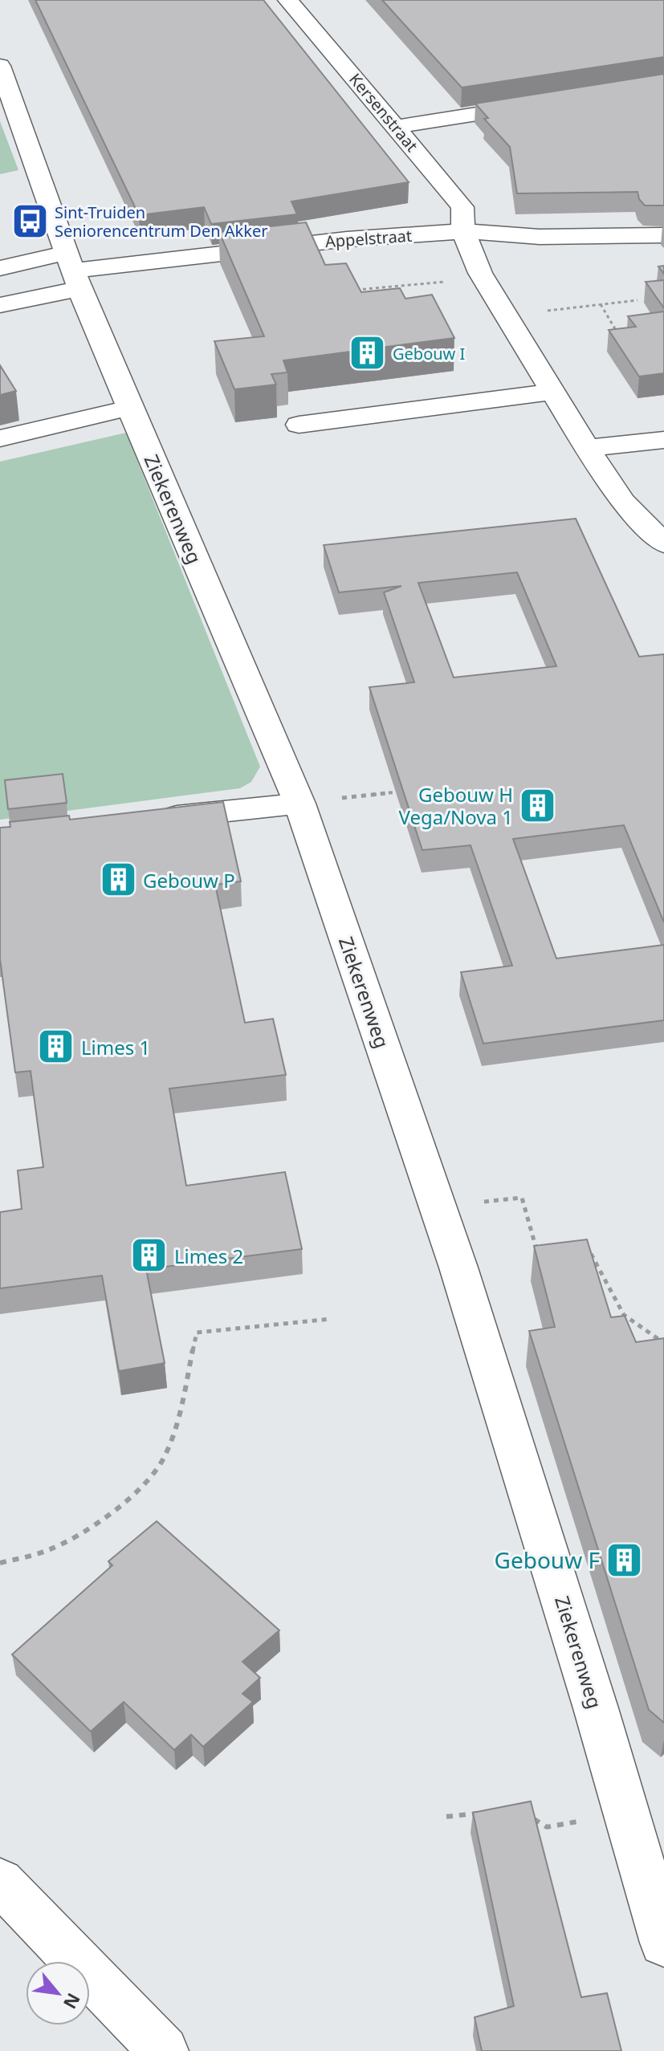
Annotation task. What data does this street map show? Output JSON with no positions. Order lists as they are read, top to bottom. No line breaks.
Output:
{"streets":{"street":["Kersenstraat","Appelstraat","Ziekerenweg"]},"crossings":[["Kersenstraat","Appelstraat"],["Appelstraat","Ziekerenweg"]],"places":{"bus stop":["Sint-Truiden Seniorencentrum Den Akker"],"building":["Gebouw I","Gebouw H Vega/Nova 1","Gebouw P","Limes 1","Limes 2","Gebouw F"]},"north":"bottom right"}
